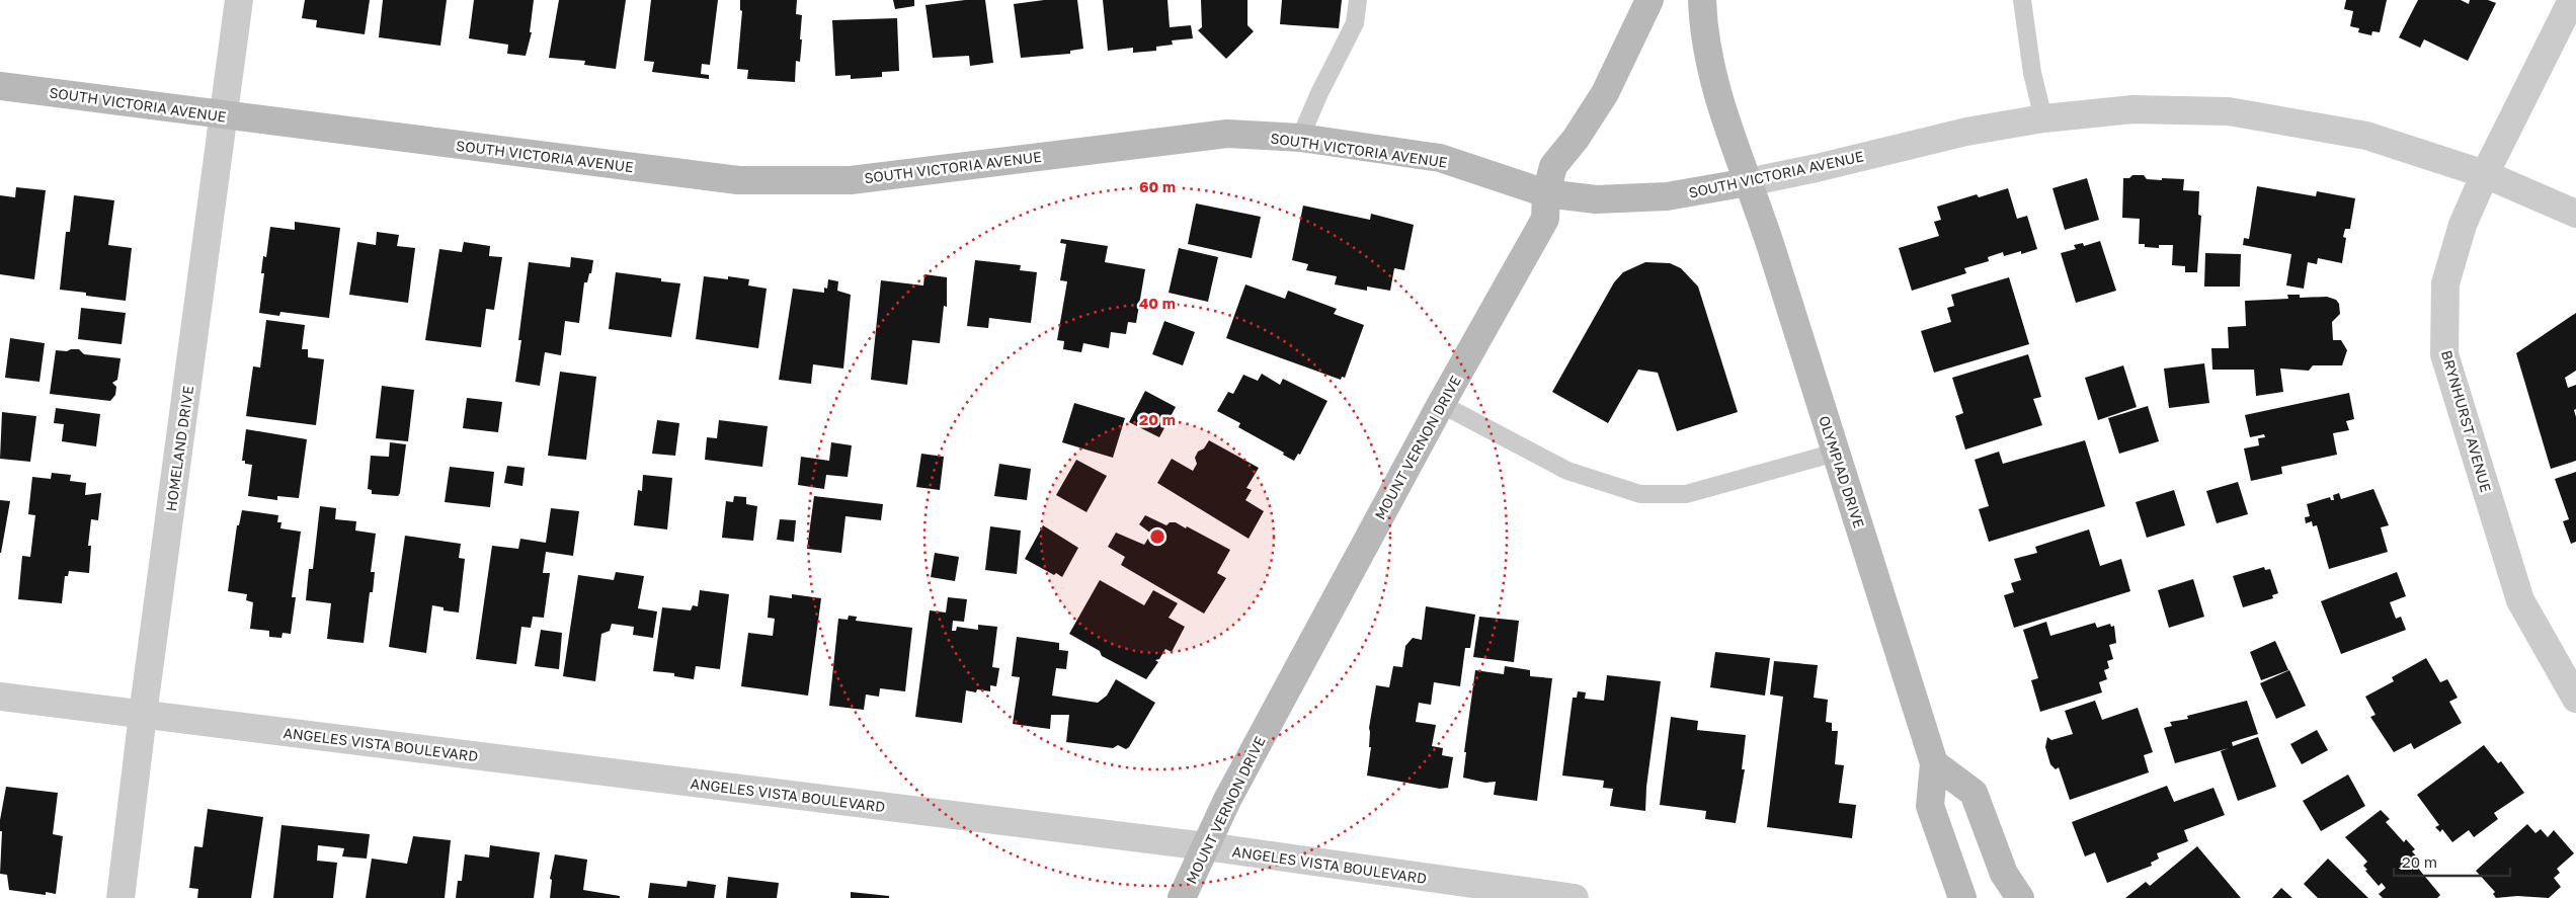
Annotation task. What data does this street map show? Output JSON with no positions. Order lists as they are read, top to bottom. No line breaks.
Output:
{"streets":{"street":["SOUTH VICTORIA AVENUE","BRYNHURST AVENUE","MOUNT VERNON DRIVE","HOMELAND DRIVE","OLYMPIAD DRIVE","ANGELES VISTA BOULEVARD"]},"crossings":[["SOUTH VICTORIA AVENUE","BRYNHURST AVENUE"],["SOUTH VICTORIA AVENUE","MOUNT VERNON DRIVE"],["SOUTH VICTORIA AVENUE","HOMELAND DRIVE"],["SOUTH VICTORIA AVENUE","OLYMPIAD DRIVE"],["MOUNT VERNON DRIVE","ANGELES VISTA BOULEVARD"],["HOMELAND DRIVE","ANGELES VISTA BOULEVARD"]],"scale_bar":"20 m","rings":["60 m","40 m","20 m"]}
